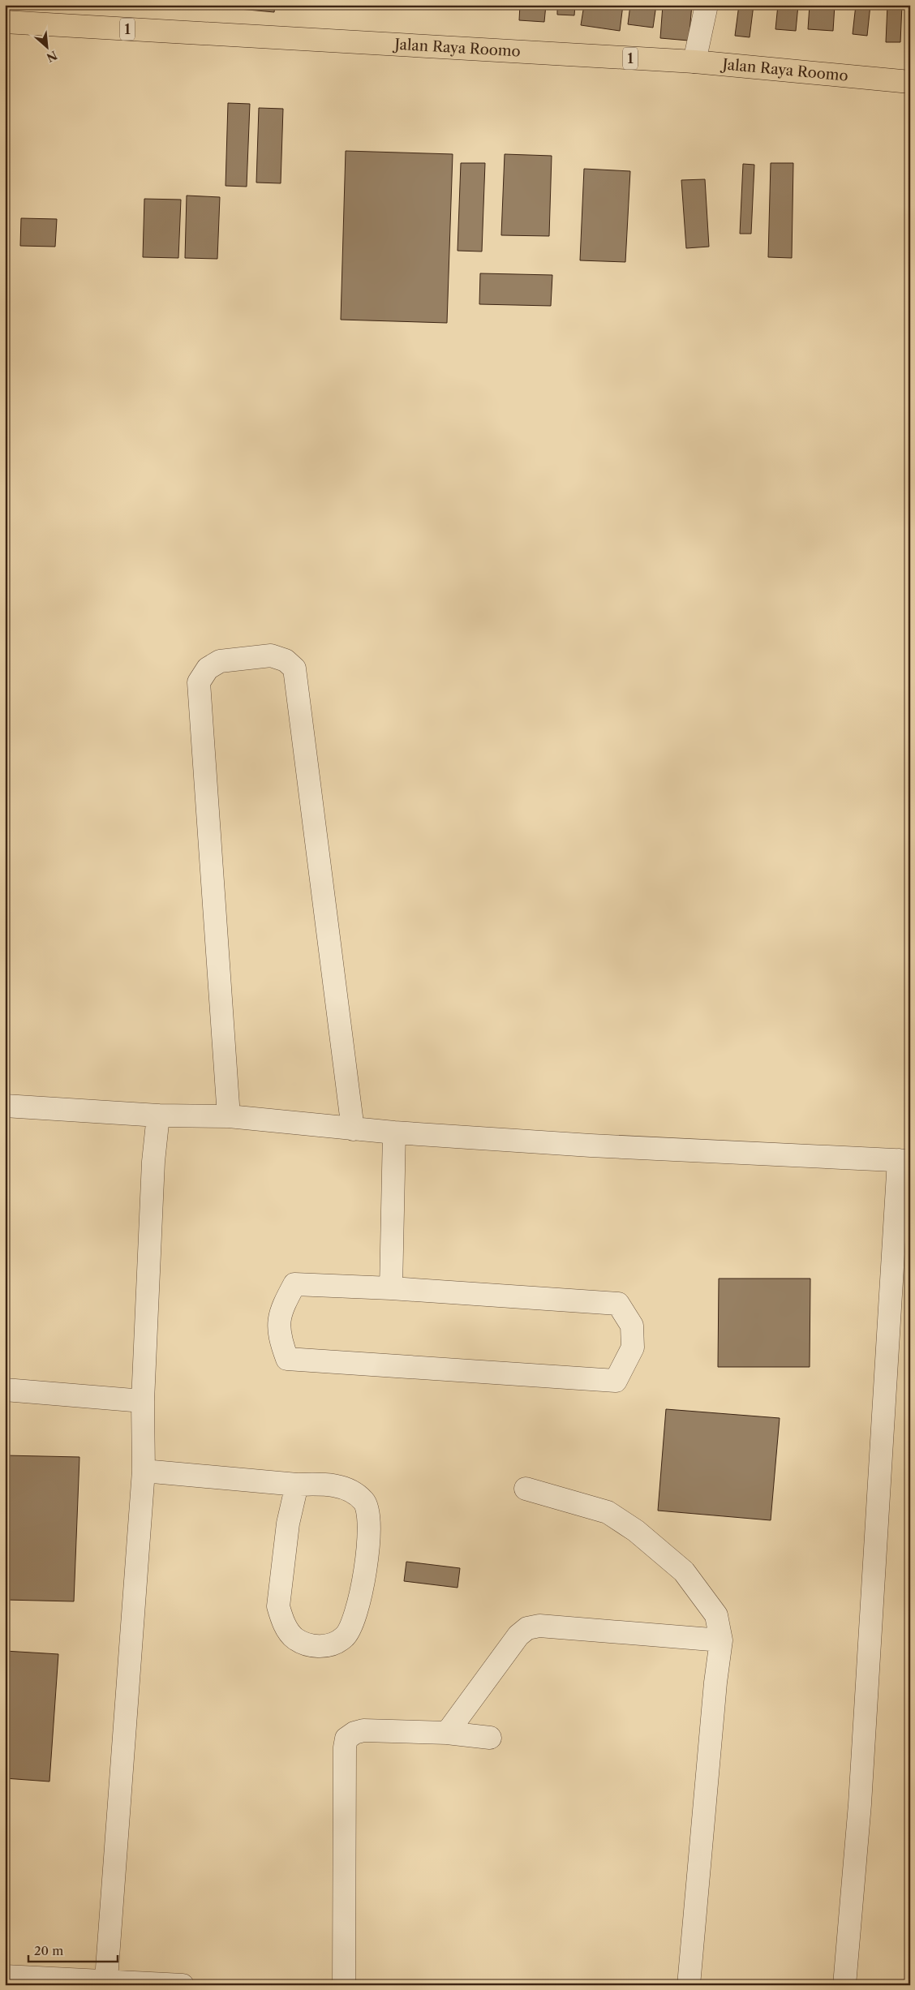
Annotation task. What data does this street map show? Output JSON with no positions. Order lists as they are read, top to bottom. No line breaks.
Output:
{"streets":{"highway":["1","Jalan Raya Roomo"]},"scale_bar":"20 m","north":"bottom right"}
